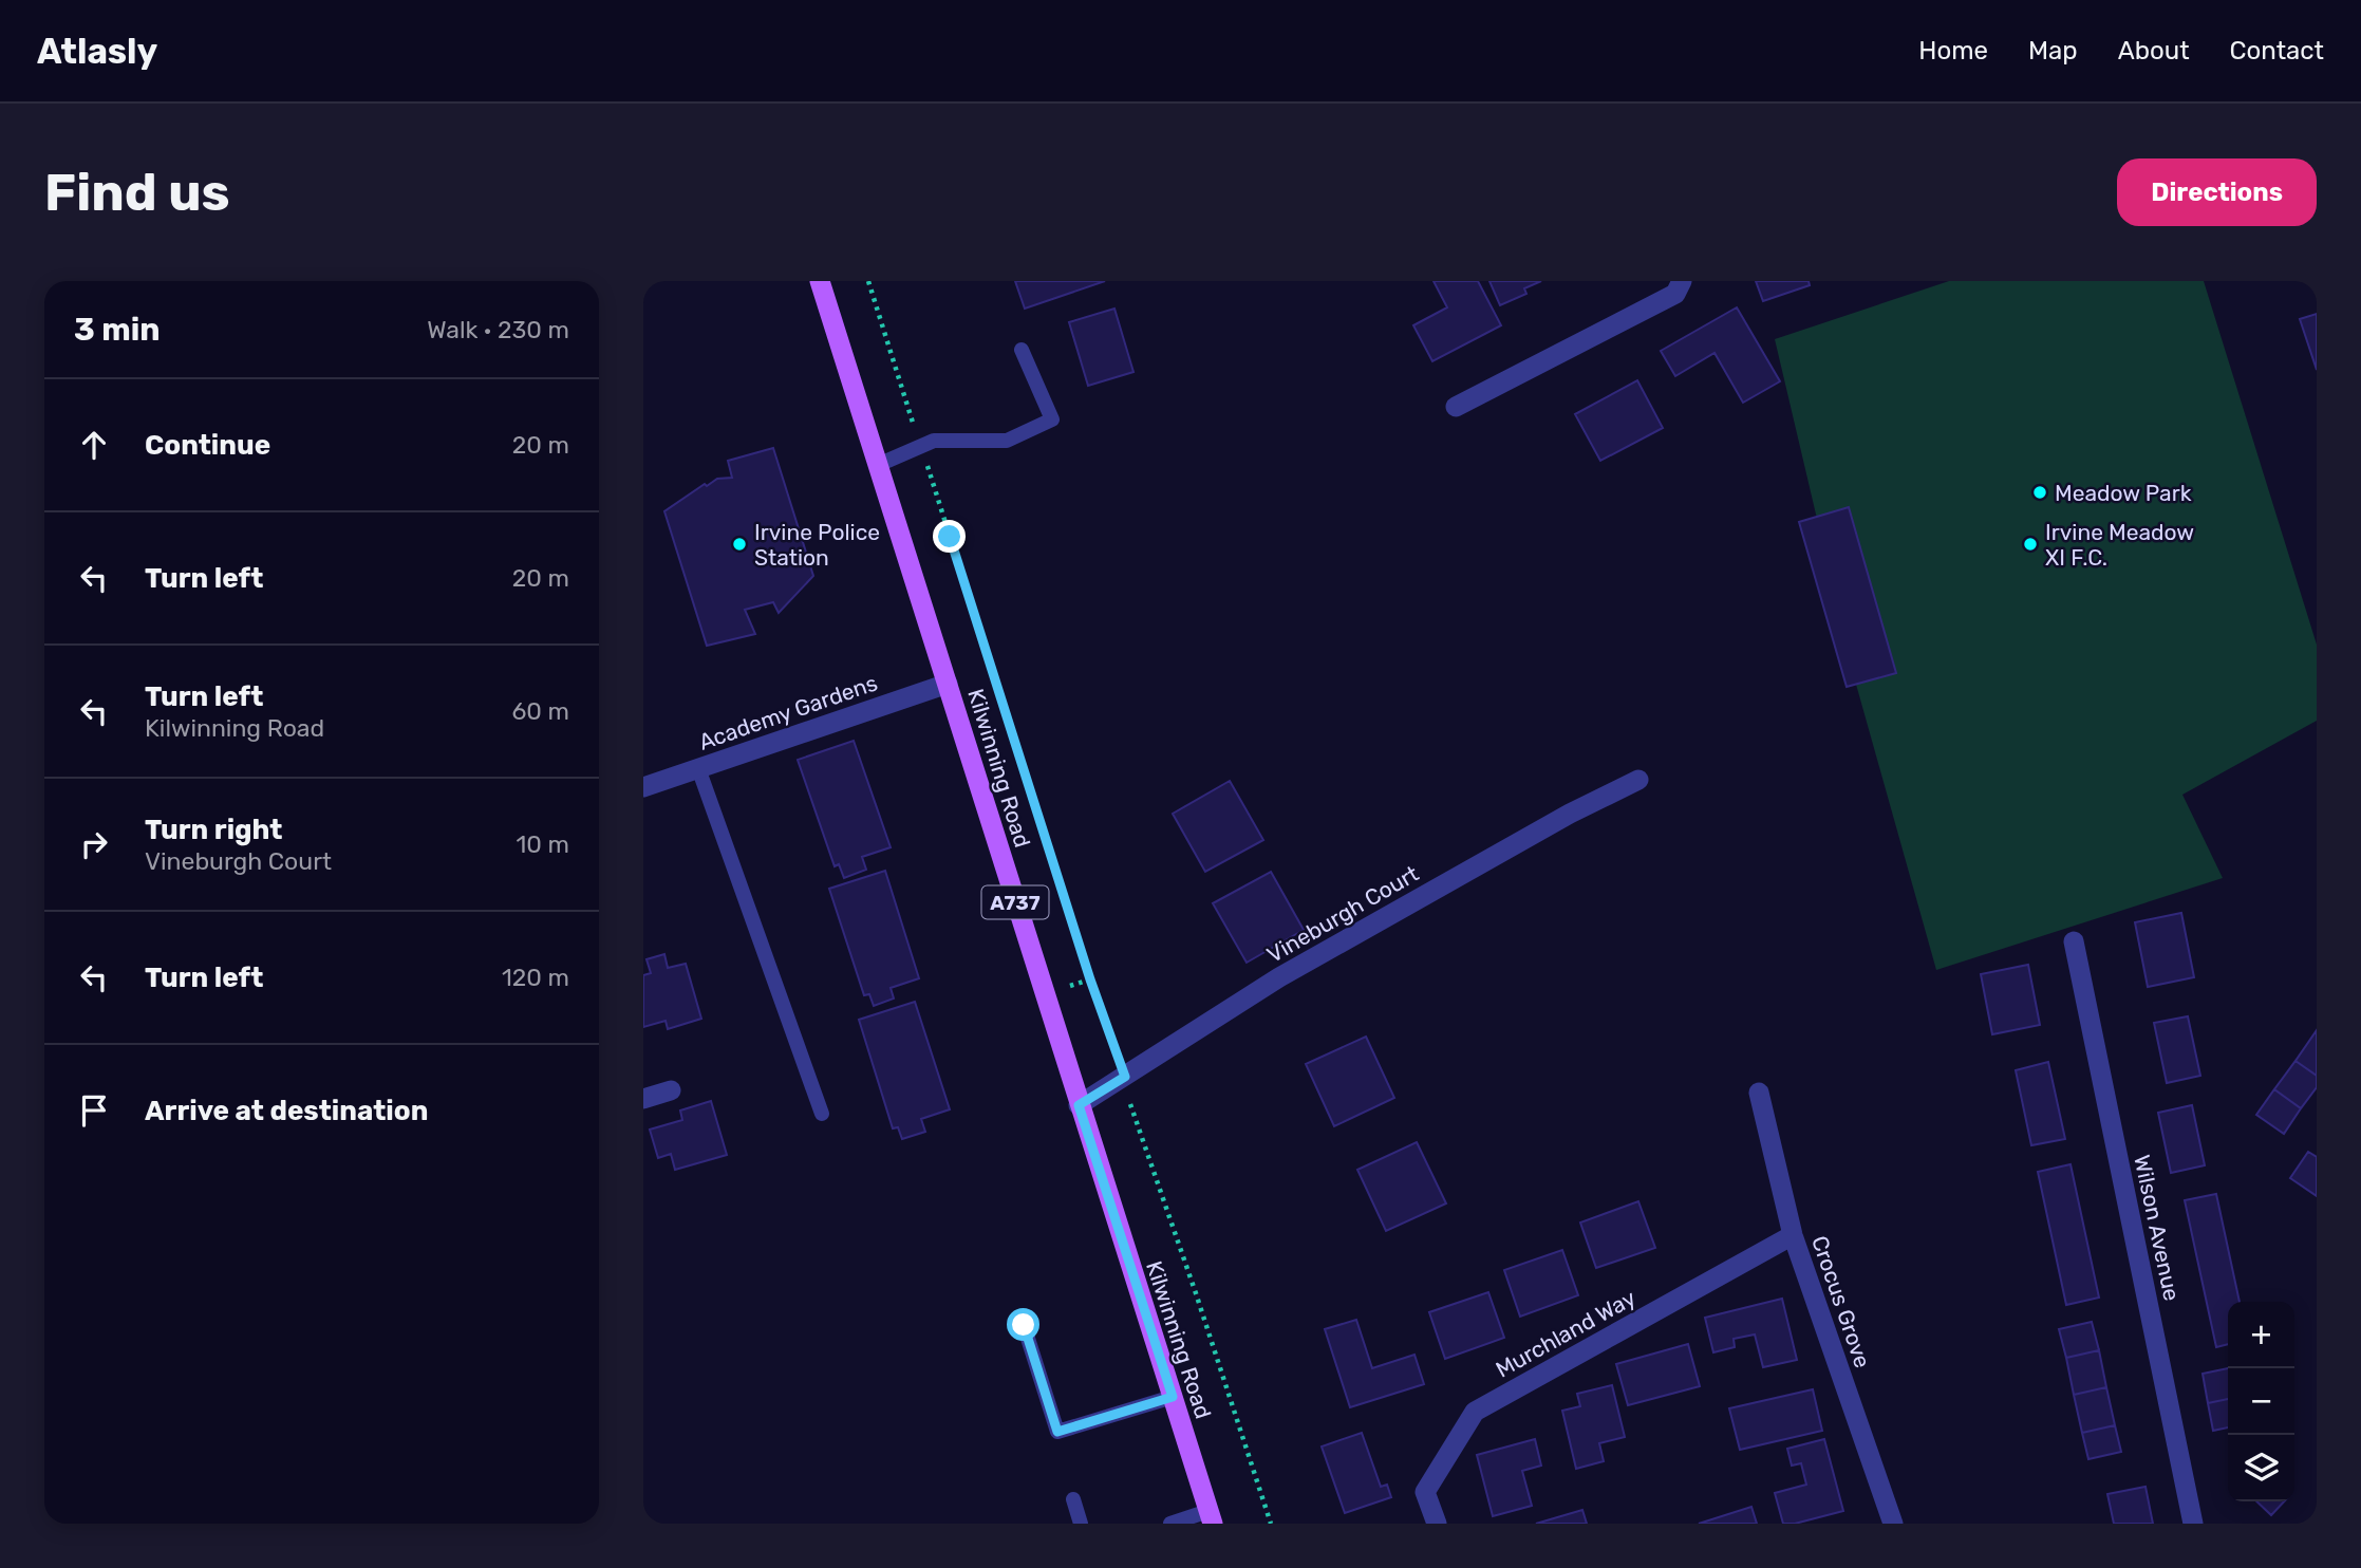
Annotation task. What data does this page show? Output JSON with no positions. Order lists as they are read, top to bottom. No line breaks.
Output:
{"streets":{"main road":["Kilwinning Road","A737"],"street":["Academy Gardens","Vineburgh Court","Wilson Avenue","Crocus Grove","Murchland Way"]},"crossings":[["Academy Gardens","Kilwinning Road"],["Kilwinning Road","Vineburgh Court"],["Crocus Grove","Murchland Way"]],"places":["Meadow Park","Irvine Police Station","Irvine Meadow XI F.C."],"page":{"header":"Atlasly","nav":["Home","Map","About","Contact"],"buttons":"Directions","title":"Find us","heading":["3 min","Walk · 230 m"],"list":[["Continue","20 m"],["Turn left","20 m"],["Turn left","Kilwinning Road","60 m"],["Turn right","Vineburgh Court","10 m"],["Turn left","120 m"],"Arrive at destination"],"map_buttons":["+","−"]}}
